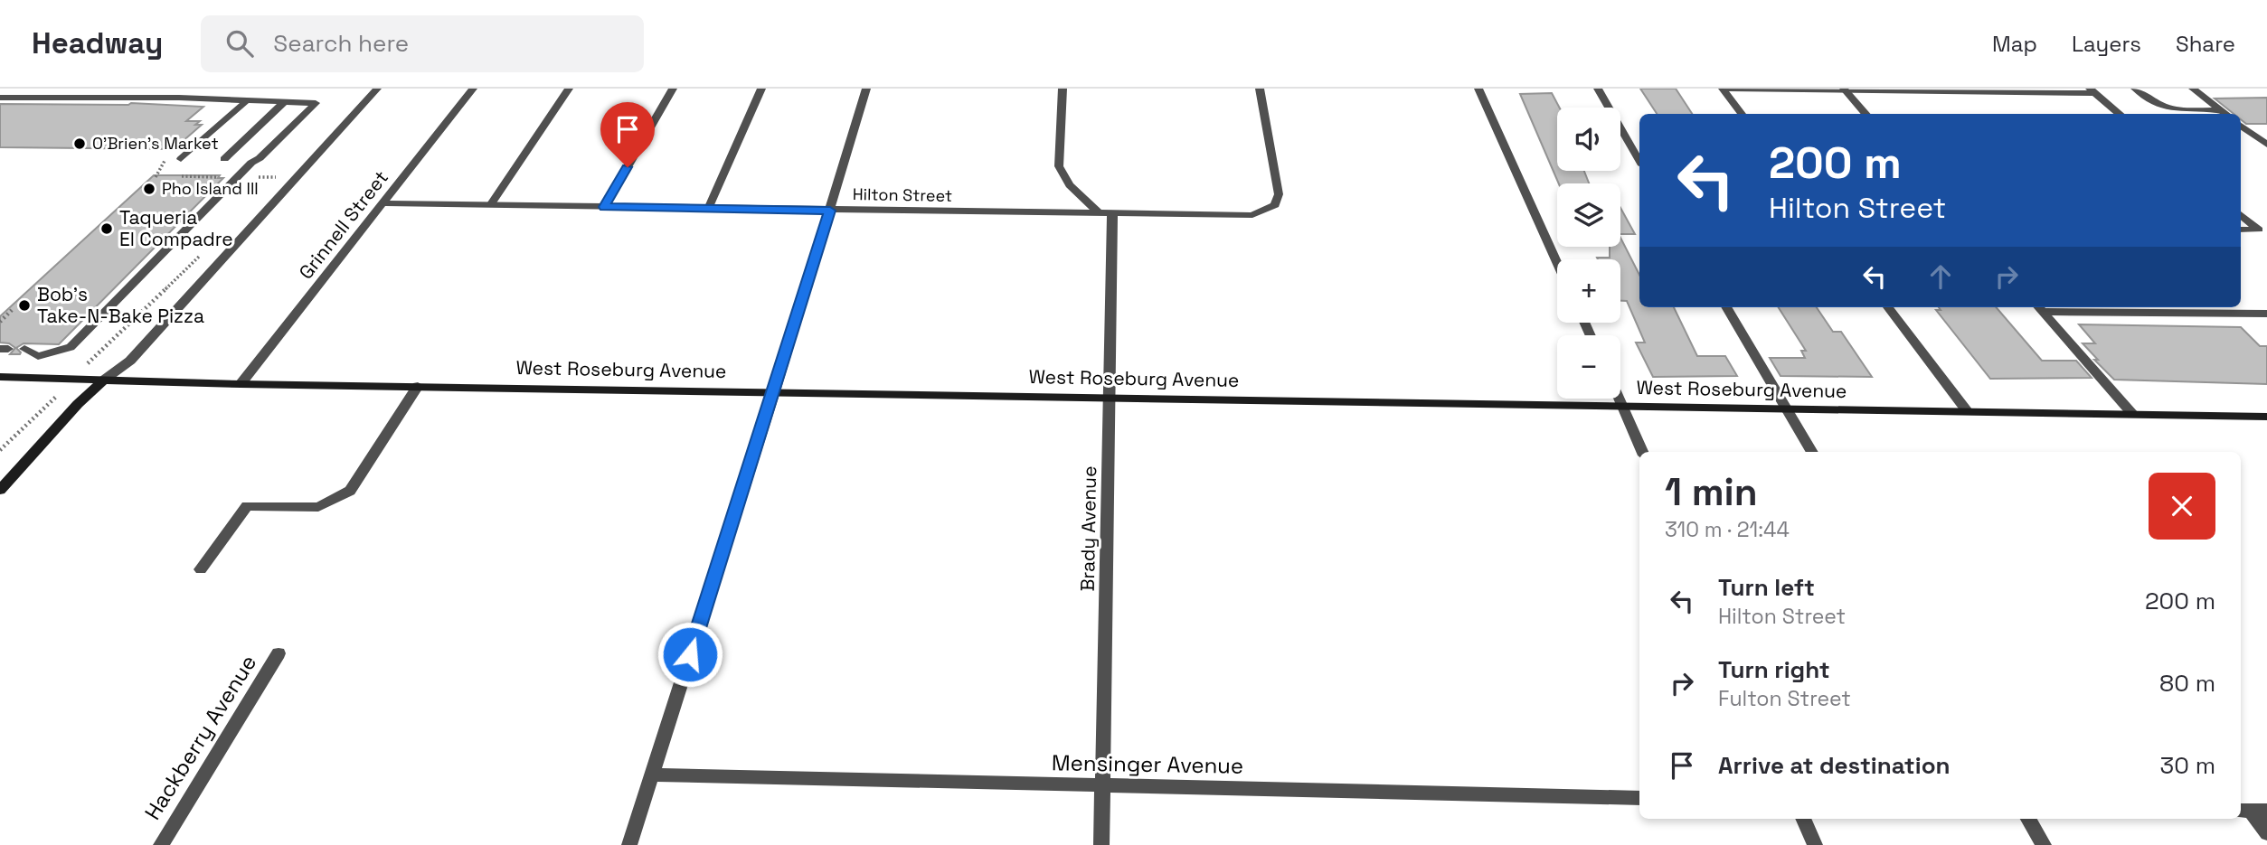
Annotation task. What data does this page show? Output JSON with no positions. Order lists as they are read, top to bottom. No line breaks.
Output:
{"streets":{"street":["Hilton Street","Grinnell Street","West Roseburg Avenue","Brady Avenue","Hackberry Avenue","Mensinger Avenue"]},"crossings":[["Hilton Street","Grinnell Street"],["Hilton Street","Brady Avenue"],["Grinnell Street","West Roseburg Avenue"],["West Roseburg Avenue","Brady Avenue"],["Brady Avenue","Mensinger Avenue"]],"places":["O'Brien's Market","Pho Island III","Taqueria El Compadre","Bob's Take-N-Bake Pizza"],"page":{"header":"Headway","search":"Search here","nav":["Map","Layers","Share"],"map_buttons":["+","−"],"turn":["200 m","Hilton Street"],"heading":["1 min","310 m · 21:44"],"list":[{"name":"Turn left","note":"Hilton Street","value":"200 m"},{"name":"Turn right","note":"Fulton Street","value":"80 m"},{"name":"Arrive at destination","value":"30 m"}]}}
